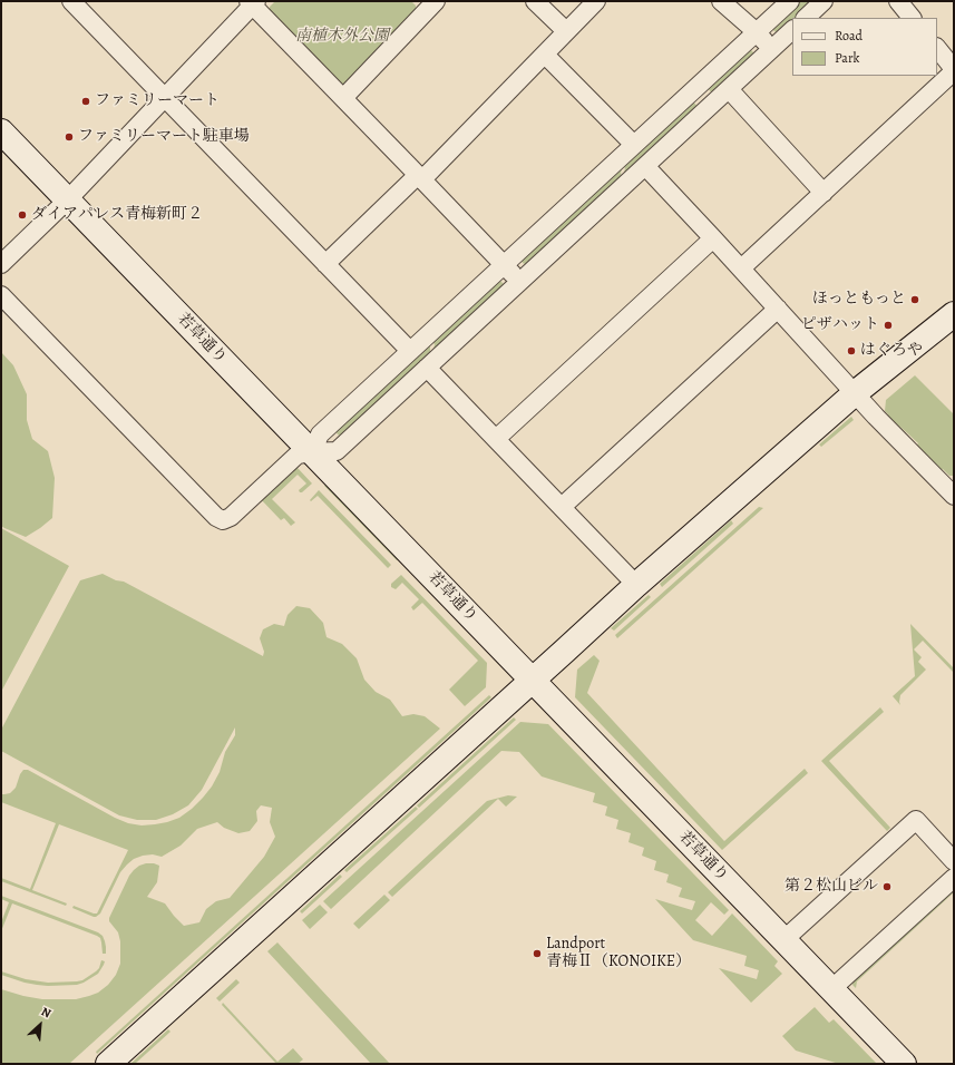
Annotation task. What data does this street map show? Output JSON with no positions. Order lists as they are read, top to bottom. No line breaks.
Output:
{"streets":{"street":["若草通り"]},"parks":["南植木外公園"],"places":["ファミリーマート","ファミリーマート駐車場","ダイアパレス青梅新町２","ほっともっと","ピザハット","はぐろや","第２松山ビル","Landport 青梅Ⅱ（KONOIKE）"],"legend":["Road","Park"],"north":"top right"}
